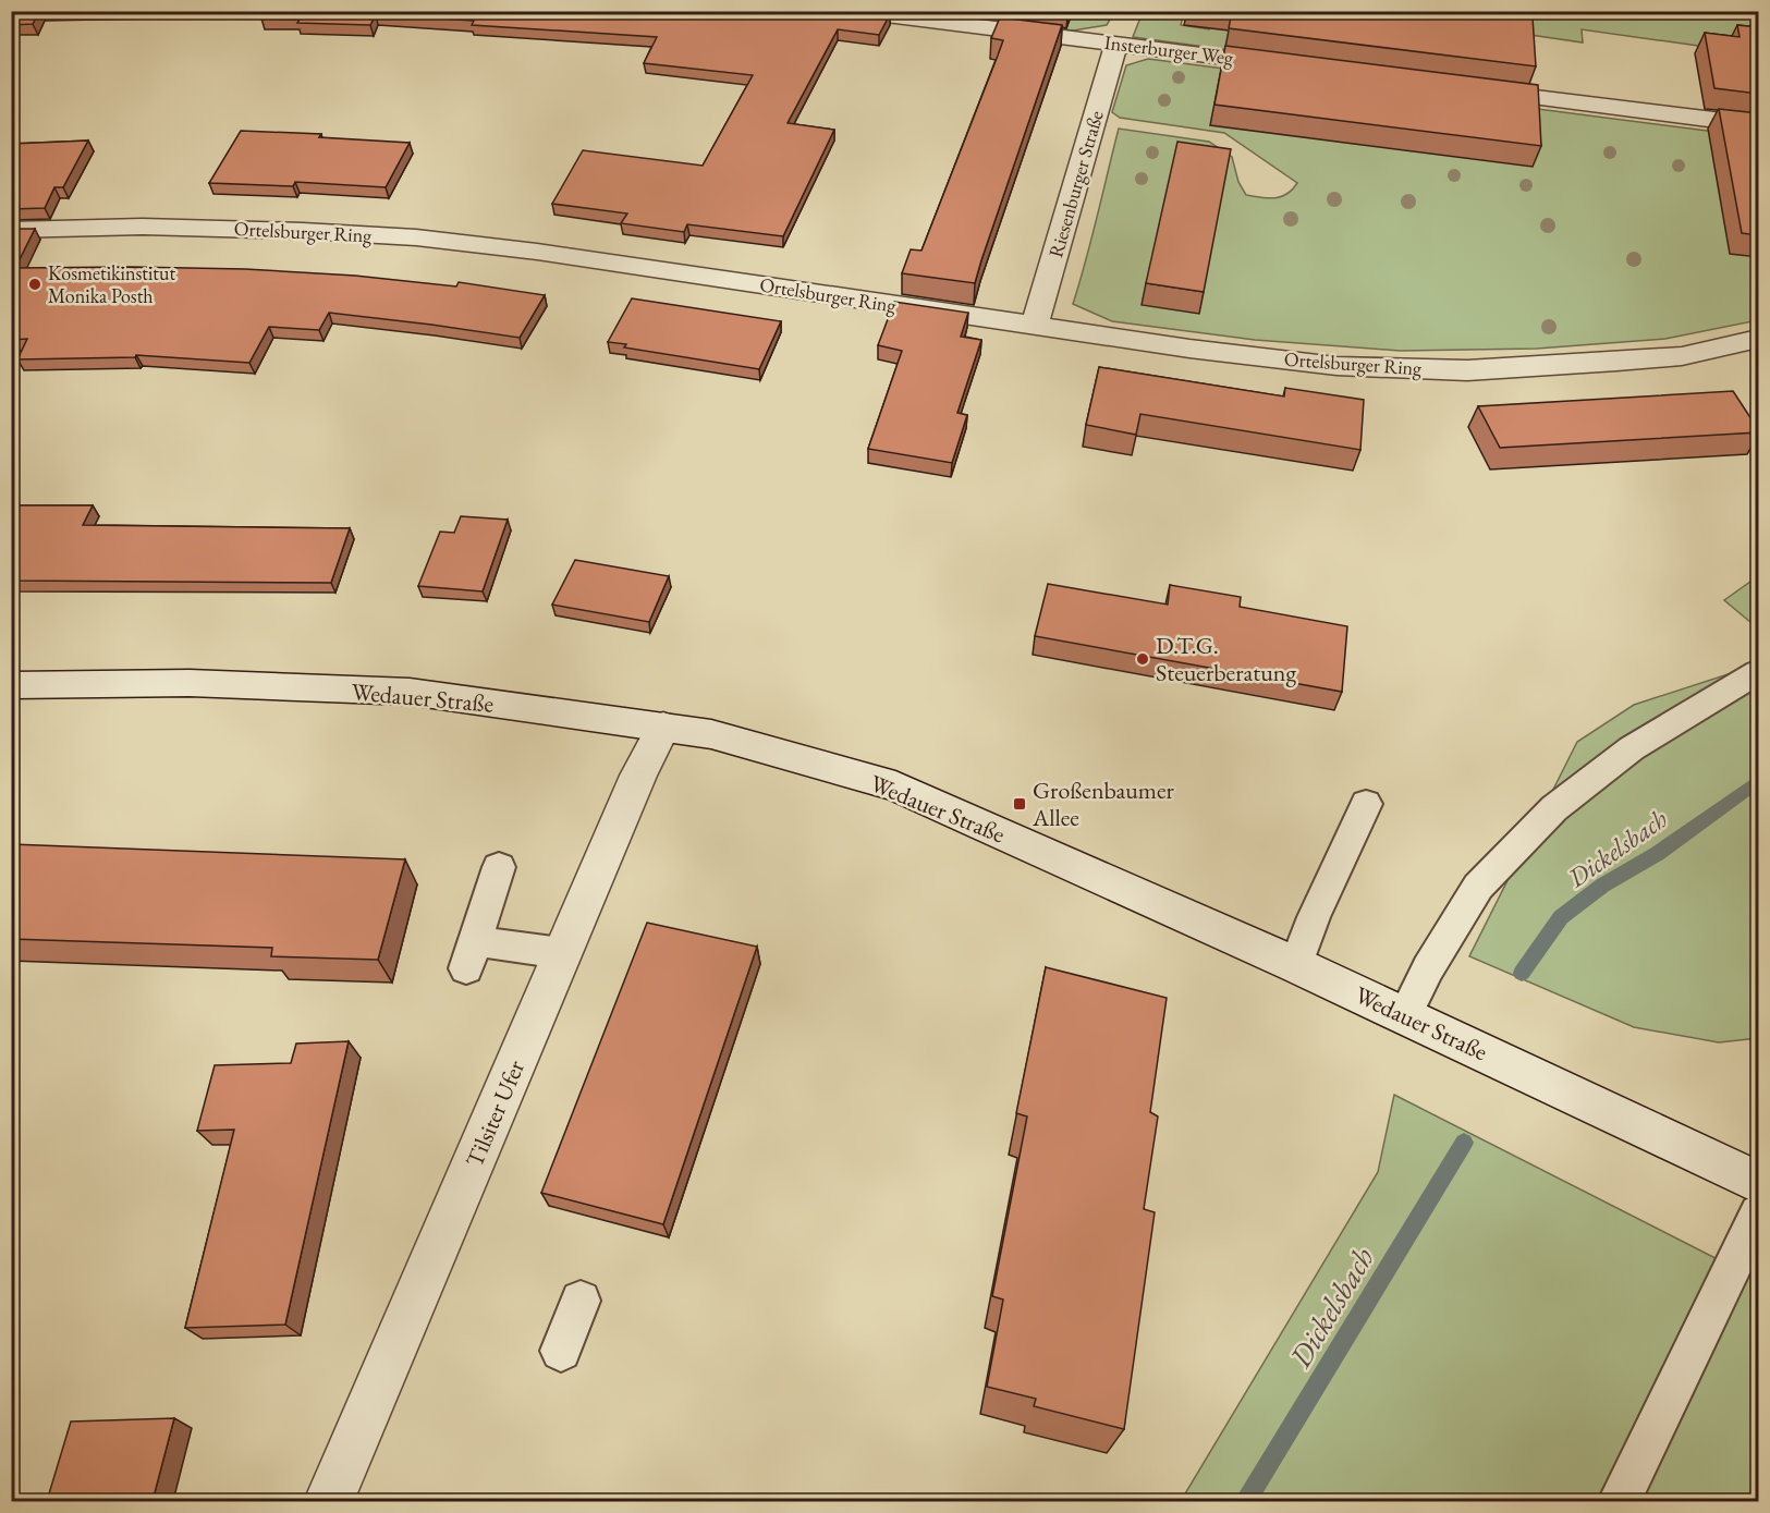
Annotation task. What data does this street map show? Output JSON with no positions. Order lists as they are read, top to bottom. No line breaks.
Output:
{"streets":{"street":["Insterburger Weg","Riesenburger Straße","Ortelsburger Ring","Wedauer Straße","Tilsiter Ufer"]},"crossings":[["Insterburger Weg","Riesenburger Straße"],["Riesenburger Straße","Ortelsburger Ring"],["Wedauer Straße","Tilsiter Ufer"]],"water":["Dickelsbach"],"places":{"other":["Kosmetikinstitut Monika Posth","D.T.G. Steuerberatung"],"transit":["Großenbaumer Allee"]}}
